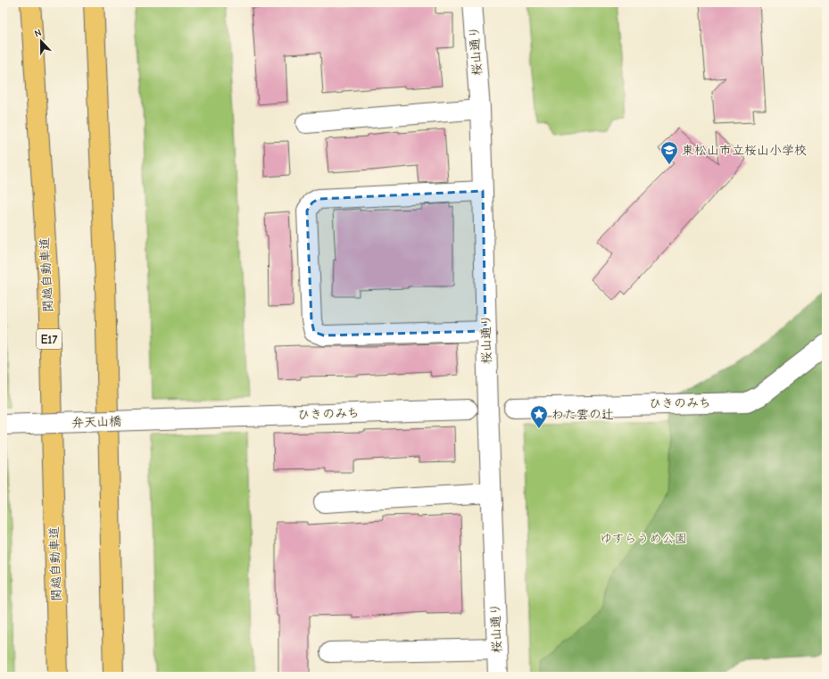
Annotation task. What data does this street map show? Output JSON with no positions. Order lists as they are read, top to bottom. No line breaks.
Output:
{"streets":{"highway":["関越自動車道","E17"],"street":["桜山通り","ひきのみち","弁天山橋"]},"crossings":[["ひきのみち","弁天山橋"]],"parks":["ゆすらうめ公園"],"places":{"school or university":["東松山市立桜山小学校"],"place":["わた雲の辻"]},"north":"top"}
